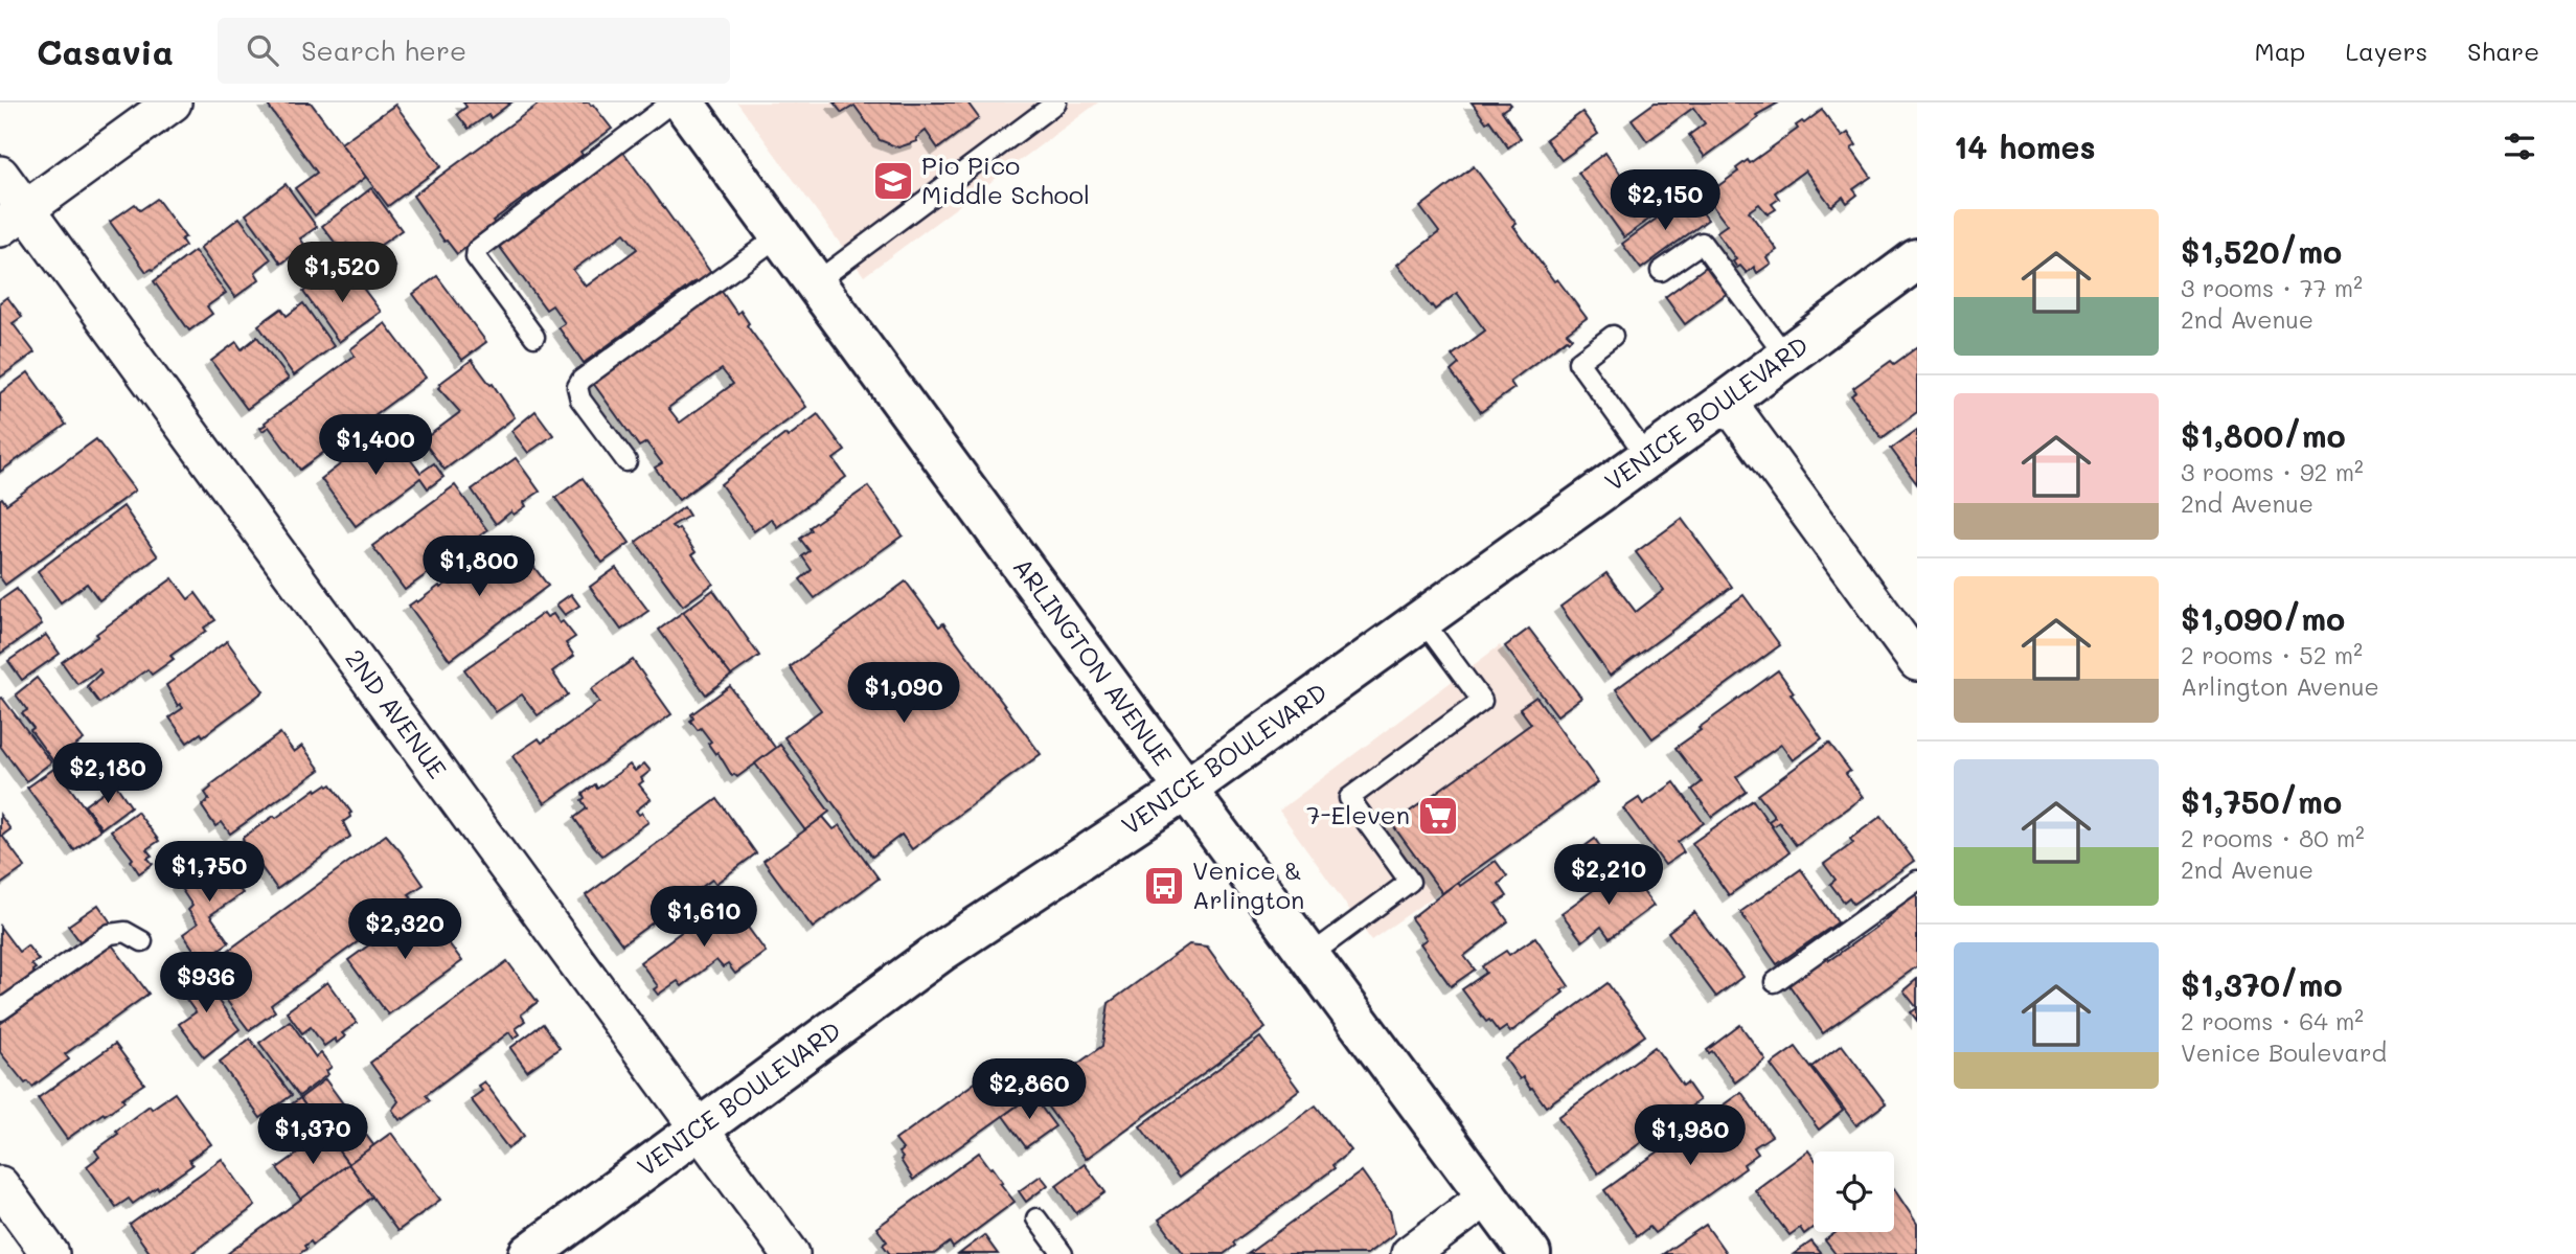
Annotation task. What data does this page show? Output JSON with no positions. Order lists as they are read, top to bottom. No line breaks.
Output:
{"streets":{"main road":["VENICE BOULEVARD","ARLINGTON AVENUE"],"street":["2ND AVENUE"]},"crossings":[["VENICE BOULEVARD","ARLINGTON AVENUE"],["VENICE BOULEVARD","2ND AVENUE"]],"places":{"school or university":["Pio Pico Middle School"],"supermarket":["7-Eleven"],"bus stop":["Venice & Arlington"]},"page":{"header":"Casavia","search":"Search here","nav":["Map","Layers","Share"],"heading":"14 homes","price":["$2,150","$1,520","$1,400","$1,800","$1,090","$2,180","$1,750","$2,210","$1,610","$2,320","$936","$2,860","$1,370","$1,980"],"list":[{"name":"$1,520/mo","note":"3 rooms · 77 m² · 2nd Avenue"},{"name":"$1,800/mo","note":"3 rooms · 92 m² · 2nd Avenue"},{"name":"$1,090/mo","note":"2 rooms · 52 m² · Arlington Avenue"},{"name":"$1,750/mo","note":"2 rooms · 80 m² · 2nd Avenue"},{"name":"$1,370/mo","note":"2 rooms · 64 m² · Venice Boulevard"}]}}
